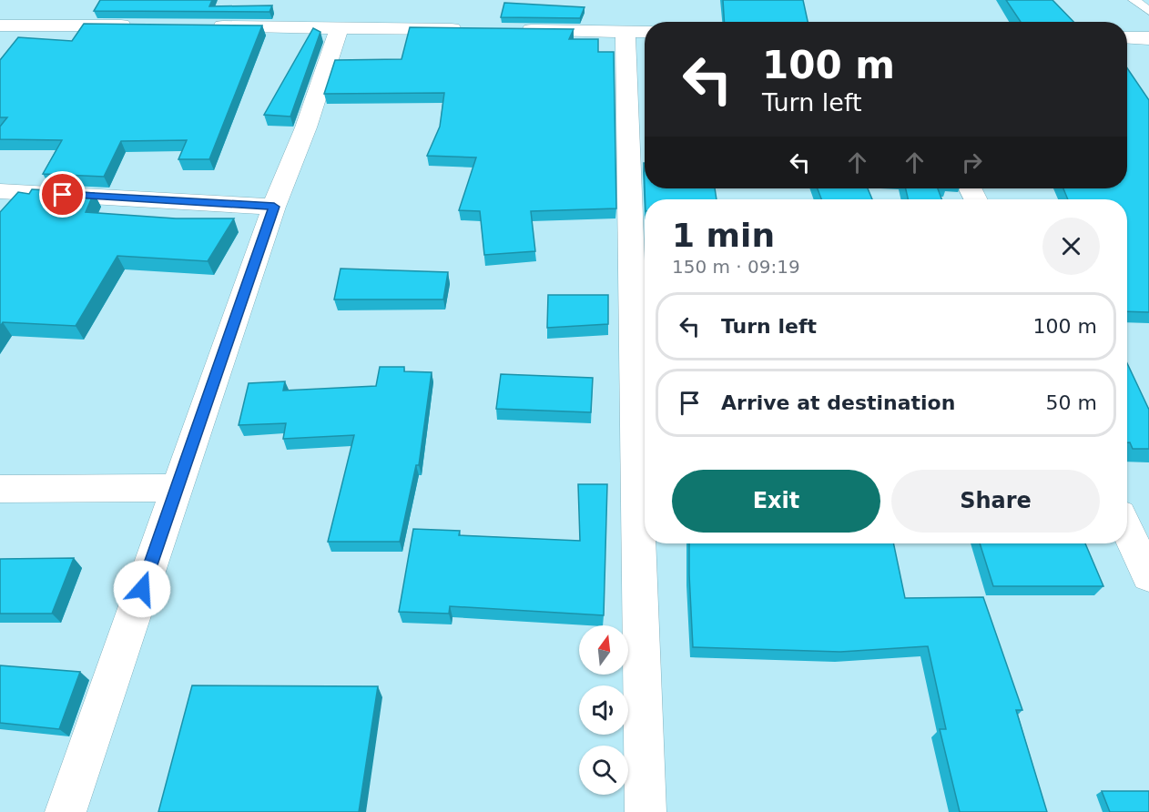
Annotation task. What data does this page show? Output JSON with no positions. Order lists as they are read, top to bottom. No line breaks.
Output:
{"north":"top","page":{"turn":["100 m","Turn left"],"heading":["1 min","150 m · 09:19"],"list":[{"name":"Turn left","value":"100 m"},{"name":"Arrive at destination","value":"50 m"}],"buttons":["Exit","Share"]}}
